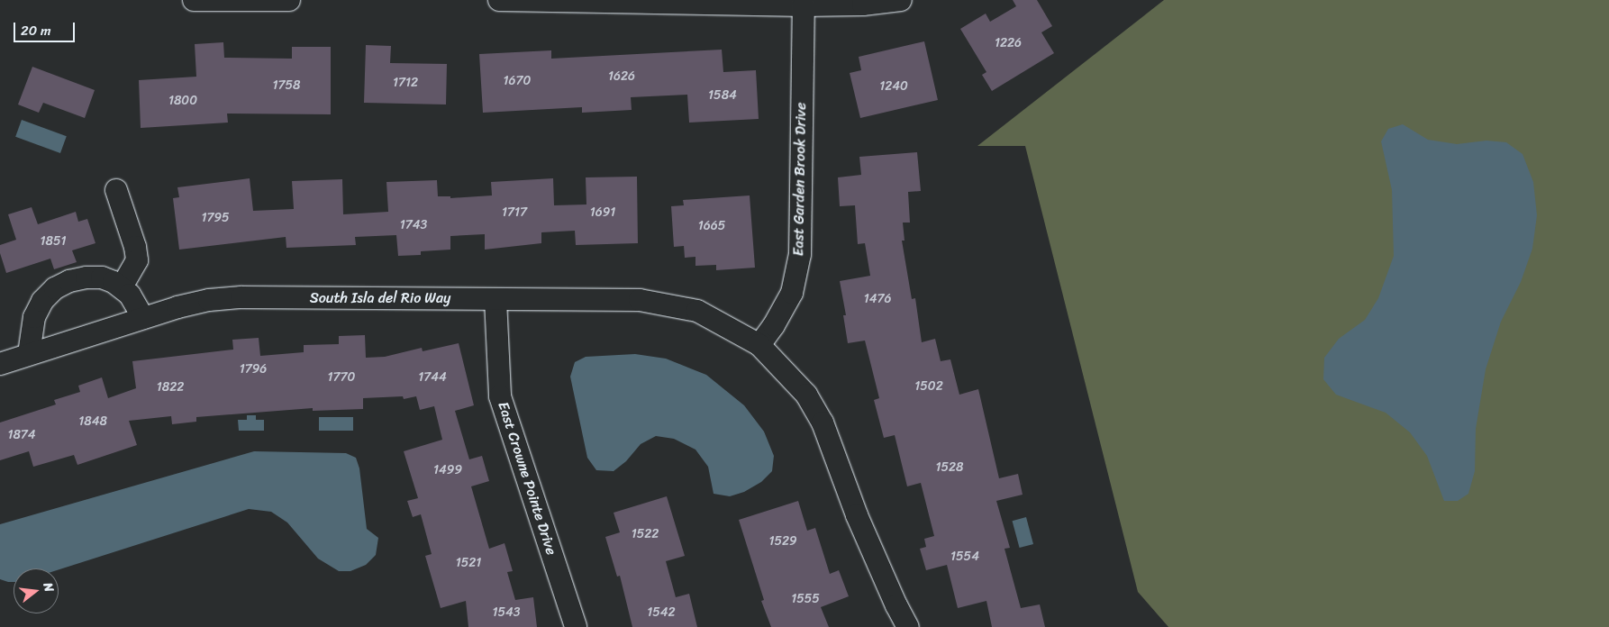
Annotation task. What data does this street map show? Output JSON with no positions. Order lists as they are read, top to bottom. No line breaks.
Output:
{"streets":{"street":["East Garden Brook Drive","South Isla del Rio Way","East Crowne Pointe Drive"]},"crossings":[["East Garden Brook Drive","South Isla del Rio Way"],["South Isla del Rio Way","East Crowne Pointe Drive"]],"house_numbers":["1226","1626","1670","1712","1758","1240","1584","1800","1717","1691","1795","1743","1665","1851","1476","1796","1770","1744","1502","1822","1848","1874","1528","1499","1522","1529","1554","1521","1555","1543","1542"],"scale_bar":"20 m","north":"right"}
